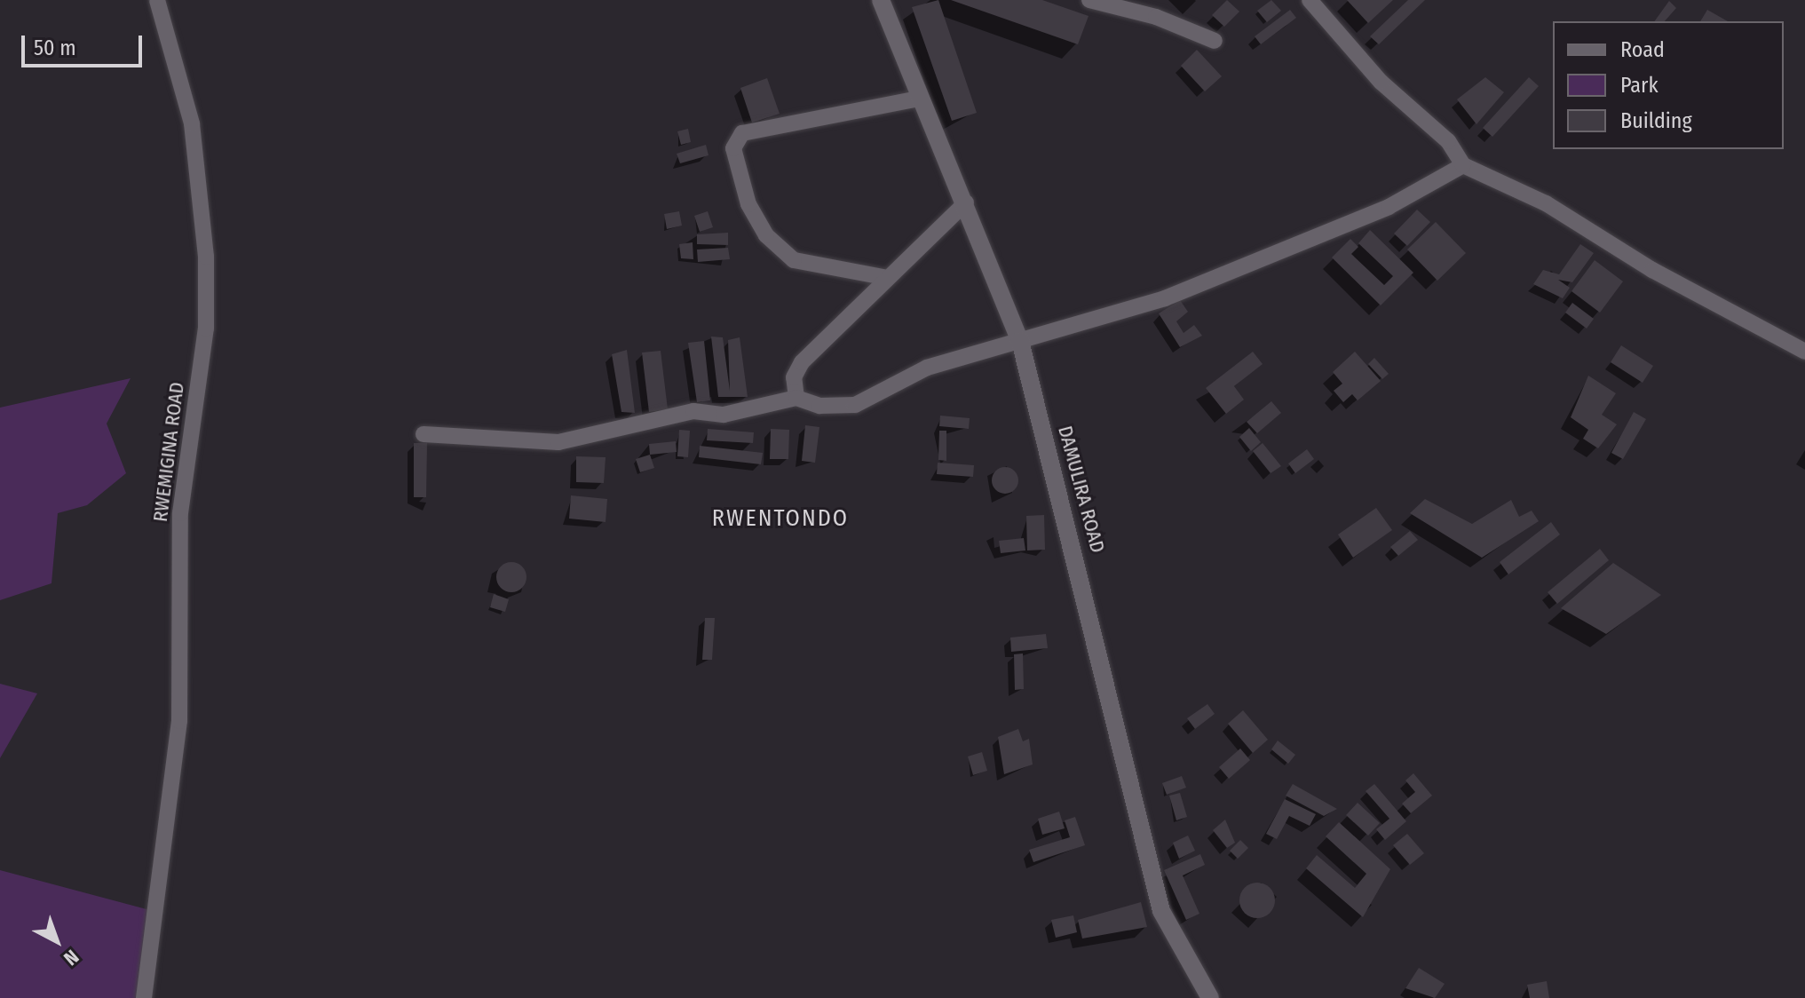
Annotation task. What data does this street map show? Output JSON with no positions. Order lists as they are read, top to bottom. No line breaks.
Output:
{"streets":{"street":["RWEMIGINA ROAD","DAMULIRA ROAD"]},"districts":["RWENTONDO"],"legend":["Road","Park","Building"],"scale_bar":"50 m","north":"bottom right"}
